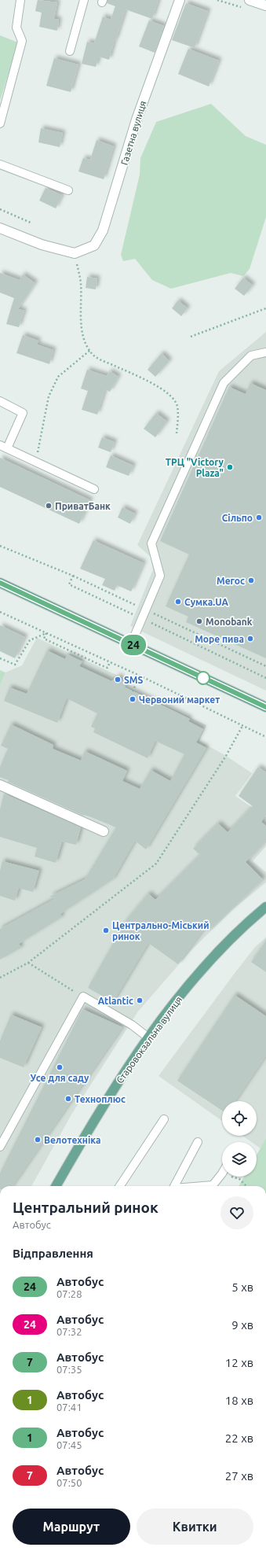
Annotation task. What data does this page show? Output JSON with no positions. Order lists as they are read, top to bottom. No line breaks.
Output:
{"streets":{"main road":["Старовокзальна вулиця"],"street":["Газетна вулиця"]},"places":["ТРЦ \"Victory Plaza\"","ПриватБанк","Сільпо","Мегос","Сумка.UA","Monobank","Море пива","SMS","Червоний маркет","Центрально-Міський ринок","Atlantic","Усе для саду","Техноплюс","Велотехніка"],"lines":["bus line 24"],"page":{"on_map":"24","heading":[["Центральний ринок","Автобус"],"Відправлення"],"list":[{"mark":"24","name":"Автобус","note":"07:28","value":"5 хв"},{"mark":"24","name":"Автобус","note":"07:32","value":"9 хв"},{"mark":"7","name":"Автобус","note":"07:35","value":"12 хв"},{"mark":"1","name":"Автобус","note":"07:41","value":"18 хв"},{"mark":"1","name":"Автобус","note":"07:45","value":"22 хв"},{"mark":"7","name":"Автобус","note":"07:50","value":"27 хв"}],"buttons":["Маршрут","Квитки"]}}
